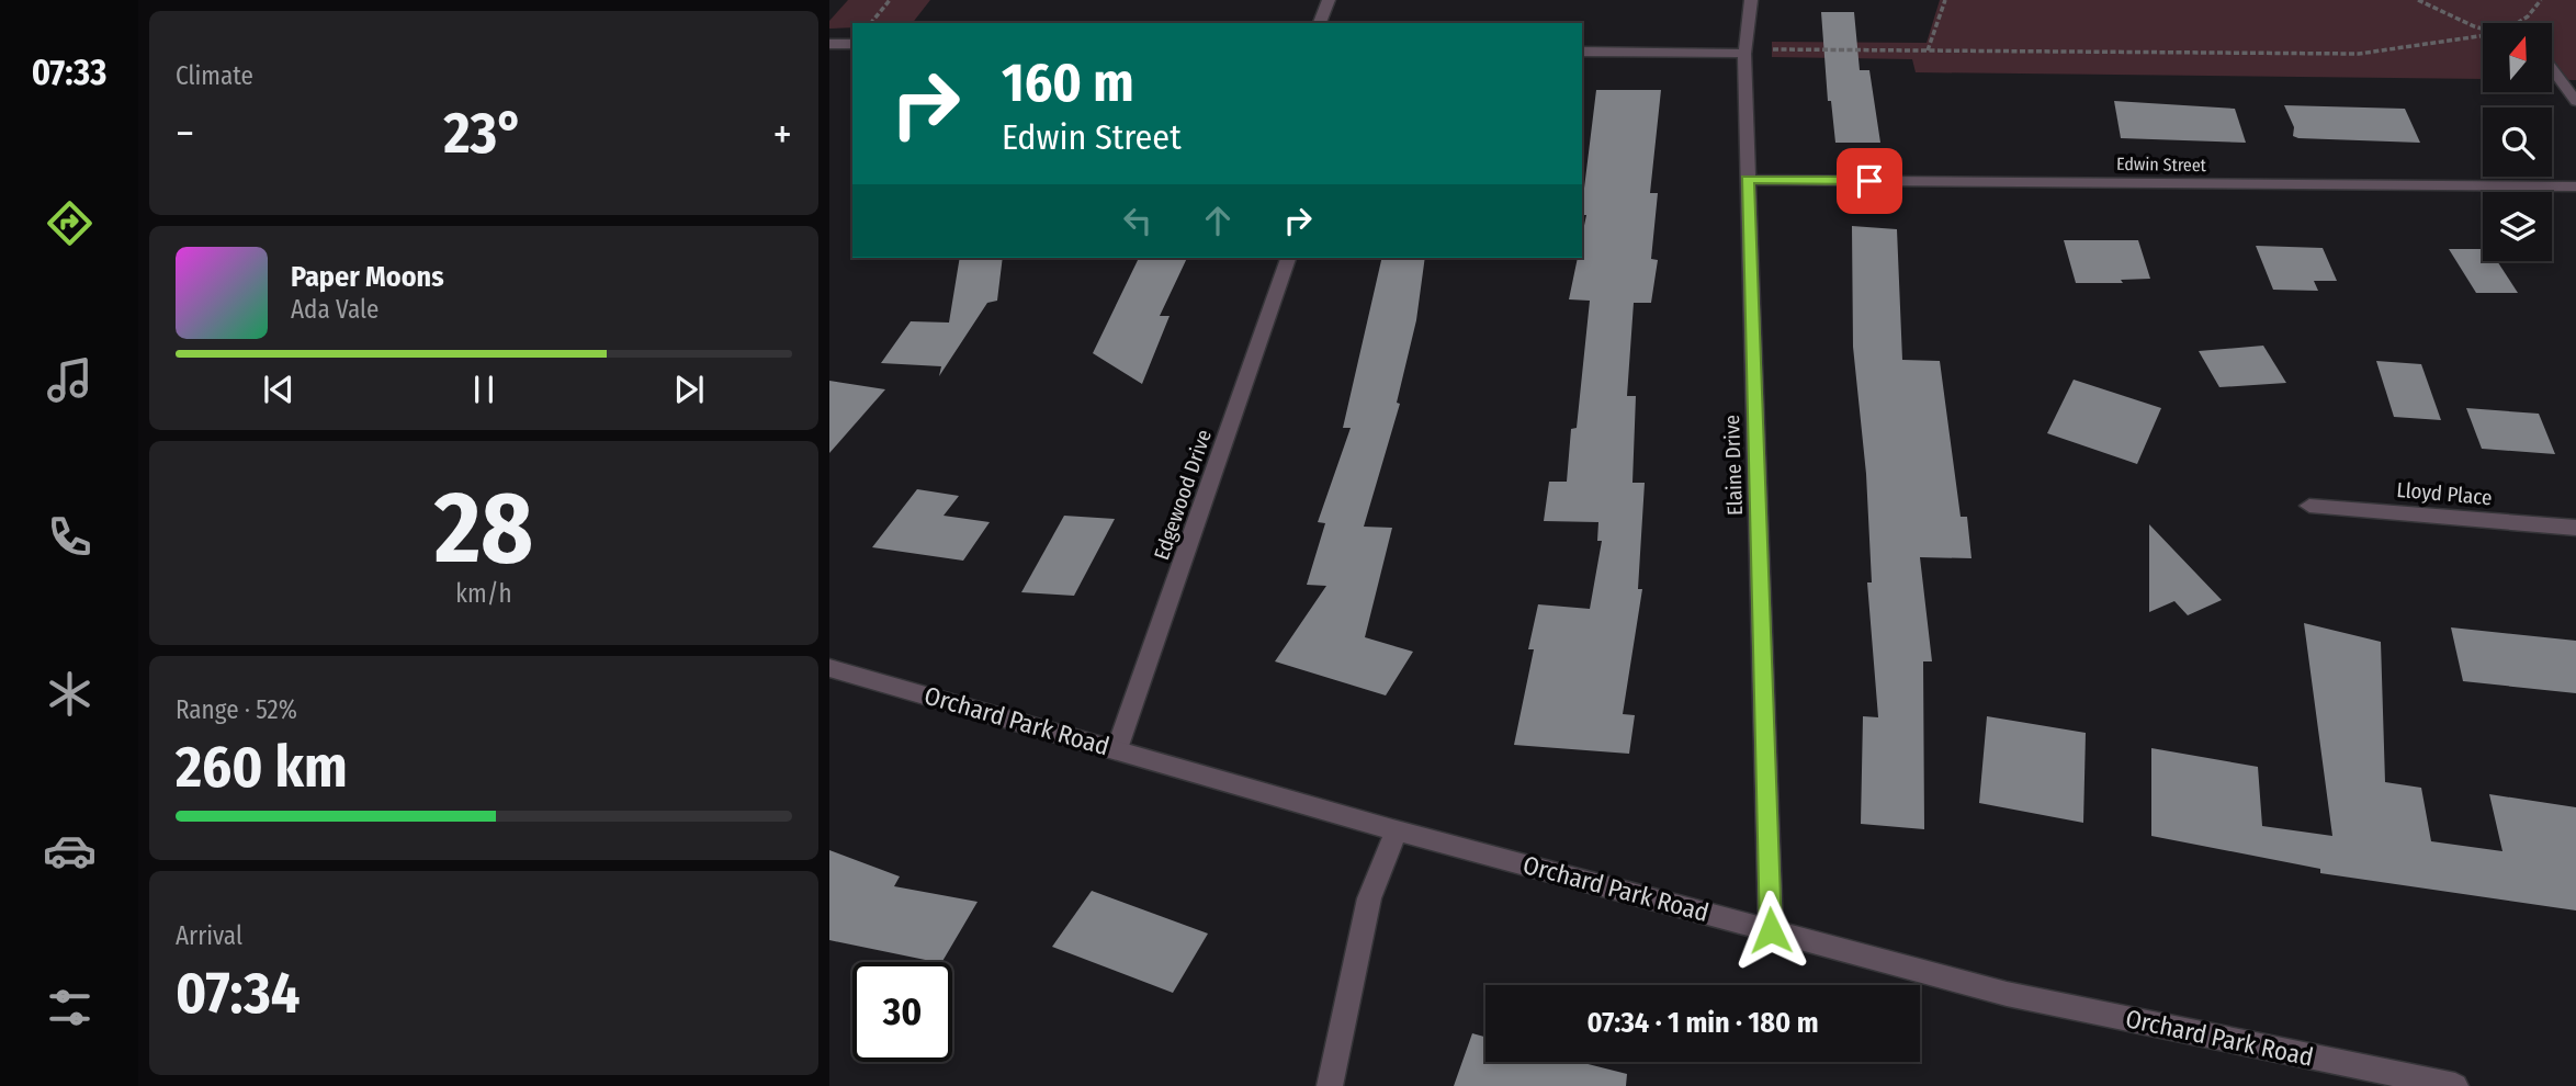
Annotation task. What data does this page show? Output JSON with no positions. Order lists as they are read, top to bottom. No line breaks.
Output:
{"streets":{"street":["Edwin Street","Elaine Drive","Lloyd Place","Edgewood Drive","Orchard Park Road"]},"crossings":[["Edwin Street","Elaine Drive"],["Elaine Drive","Orchard Park Road"],["Edgewood Drive","Orchard Park Road"]],"north":"top","page":{"tabs":"07:33","tile":["Climate",["28","km/h"],["Range · 52%","260 km"],["Arrival","07:34"]],"turn":["160 m","Edwin Street"],"heat":["−","23°","+"],"song":["Paper Moons","Ada Vale"],"limit":"30","trip":"07:34 · 1 min · 180 m"}}
